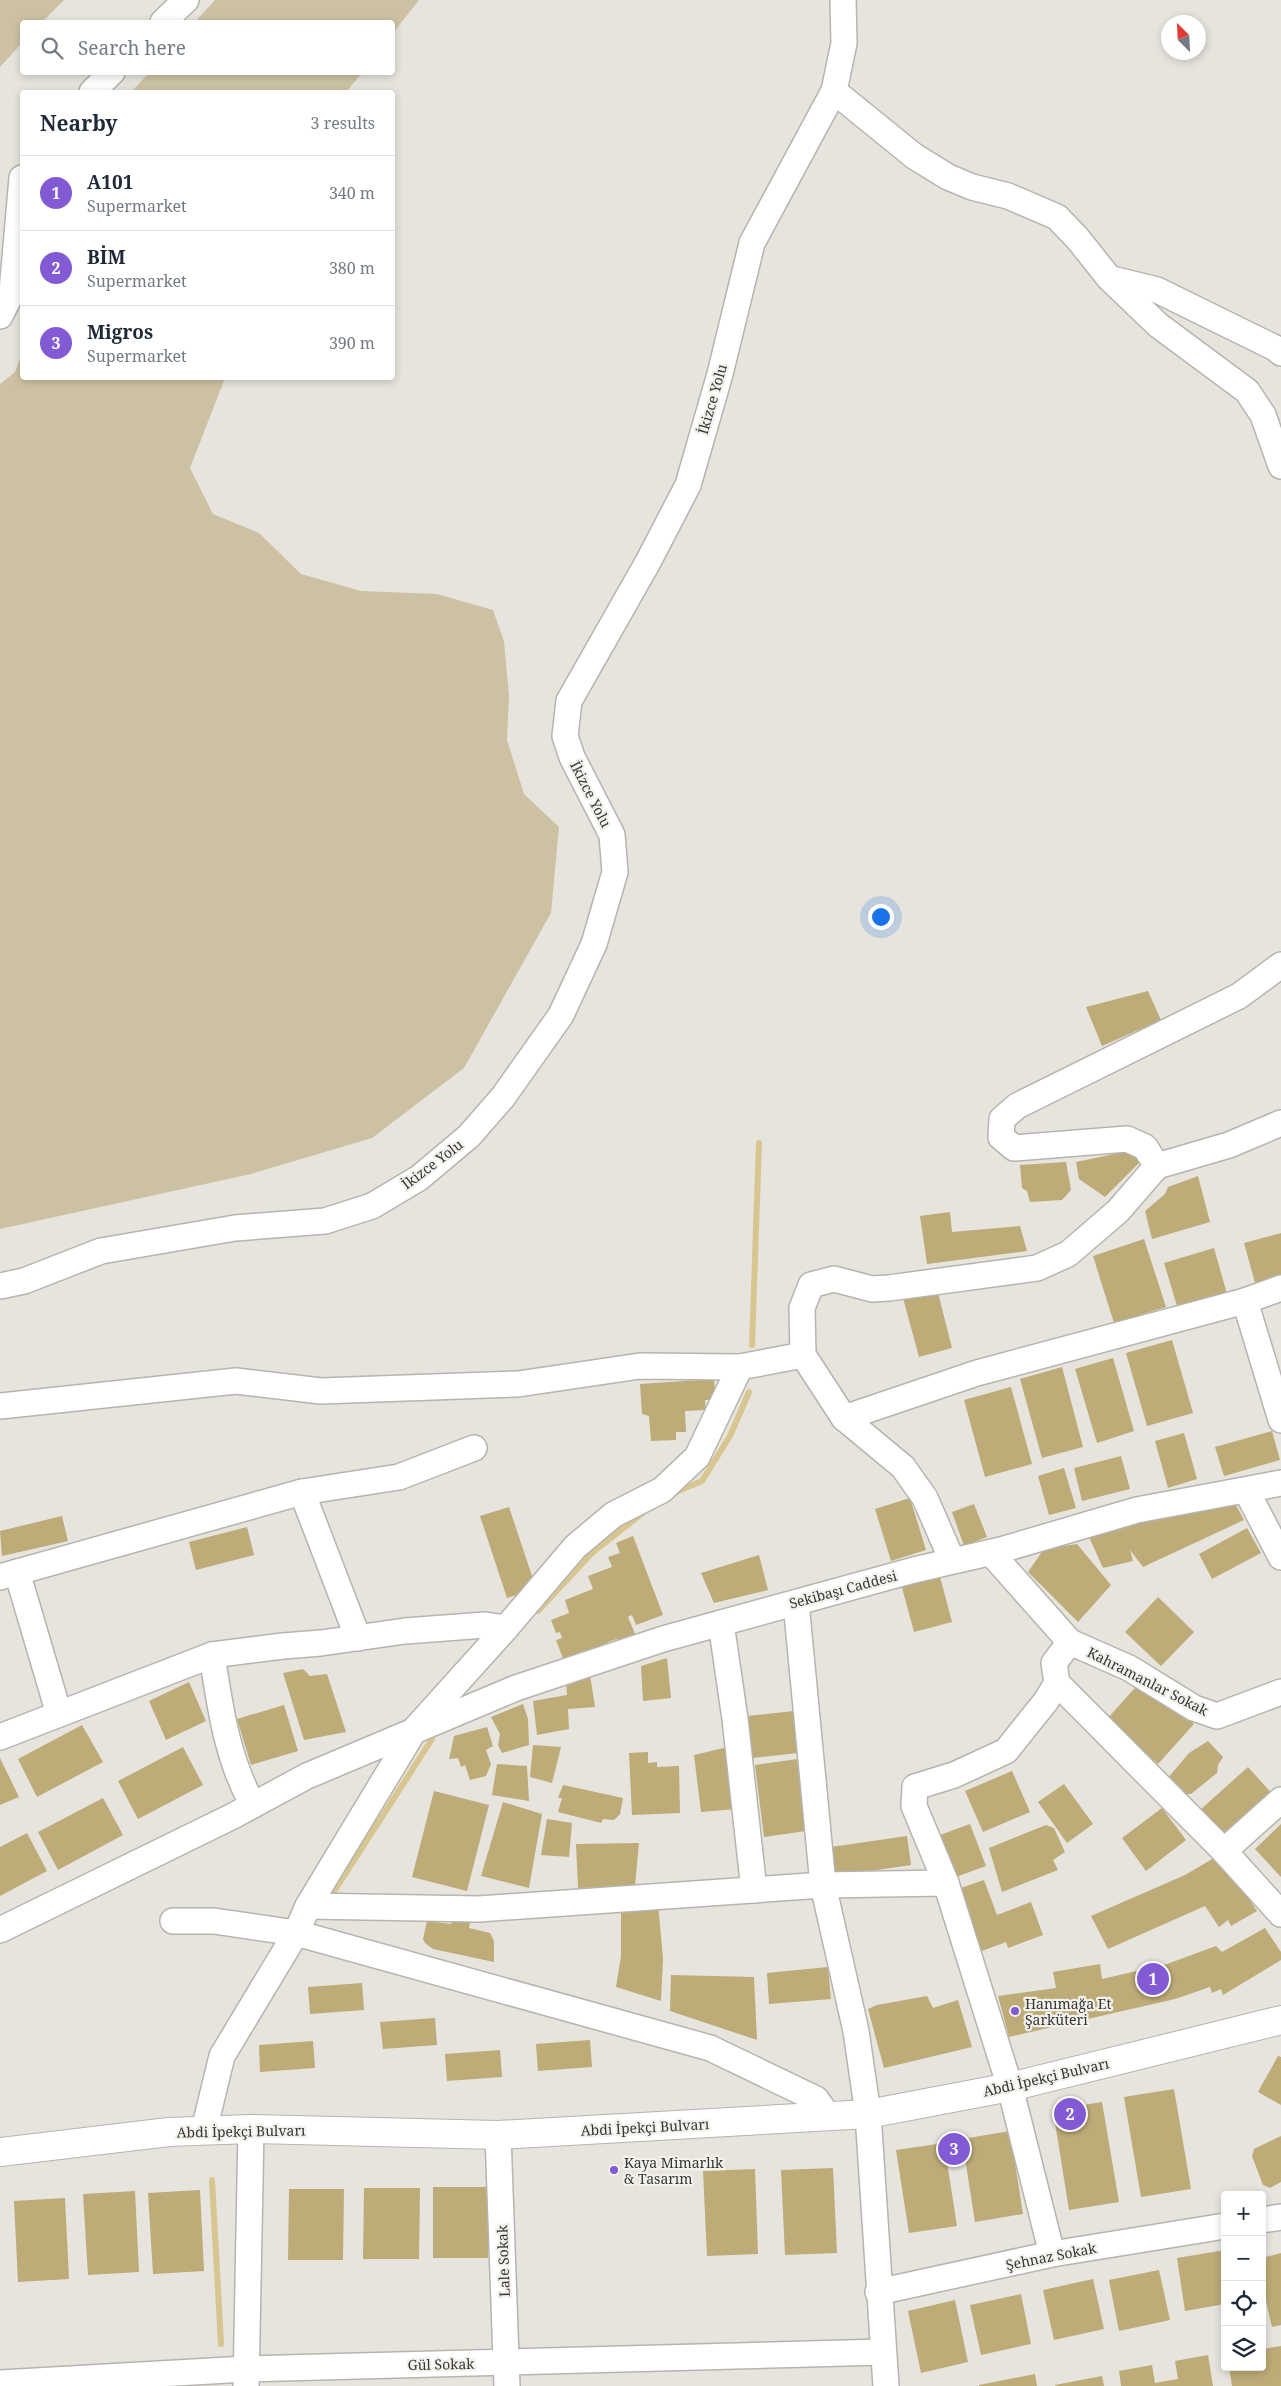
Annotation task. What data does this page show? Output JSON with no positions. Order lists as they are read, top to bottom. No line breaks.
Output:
{"streets":{"main road":["Abdi İpekçi Bulvarı"],"street":["İkizce Yolu","Sekibaşı Caddesi","Kahramanlar Sokak","Şehnaz Sokak","Lale Sokak","Gül Sokak"]},"crossings":[["Sekibaşı Caddesi","Kahramanlar Sokak"],["Abdi İpekçi Bulvarı","Lale Sokak"],["Lale Sokak","Gül Sokak"]],"places":["Hanımağa Et Şarküteri","Kaya Mimarlık & Tasarım"],"north":"top left","page":{"search":"Search here","heading":["Nearby","3 results"],"list":[{"mark":"1","name":"A101","note":"Supermarket","value":"340 m"},{"mark":"2","name":"BİM","note":"Supermarket","value":"380 m"},{"mark":"3","name":"Migros","note":"Supermarket","value":"390 m"}],"pins":["1","2","3"],"map_buttons":["+","−"]}}
